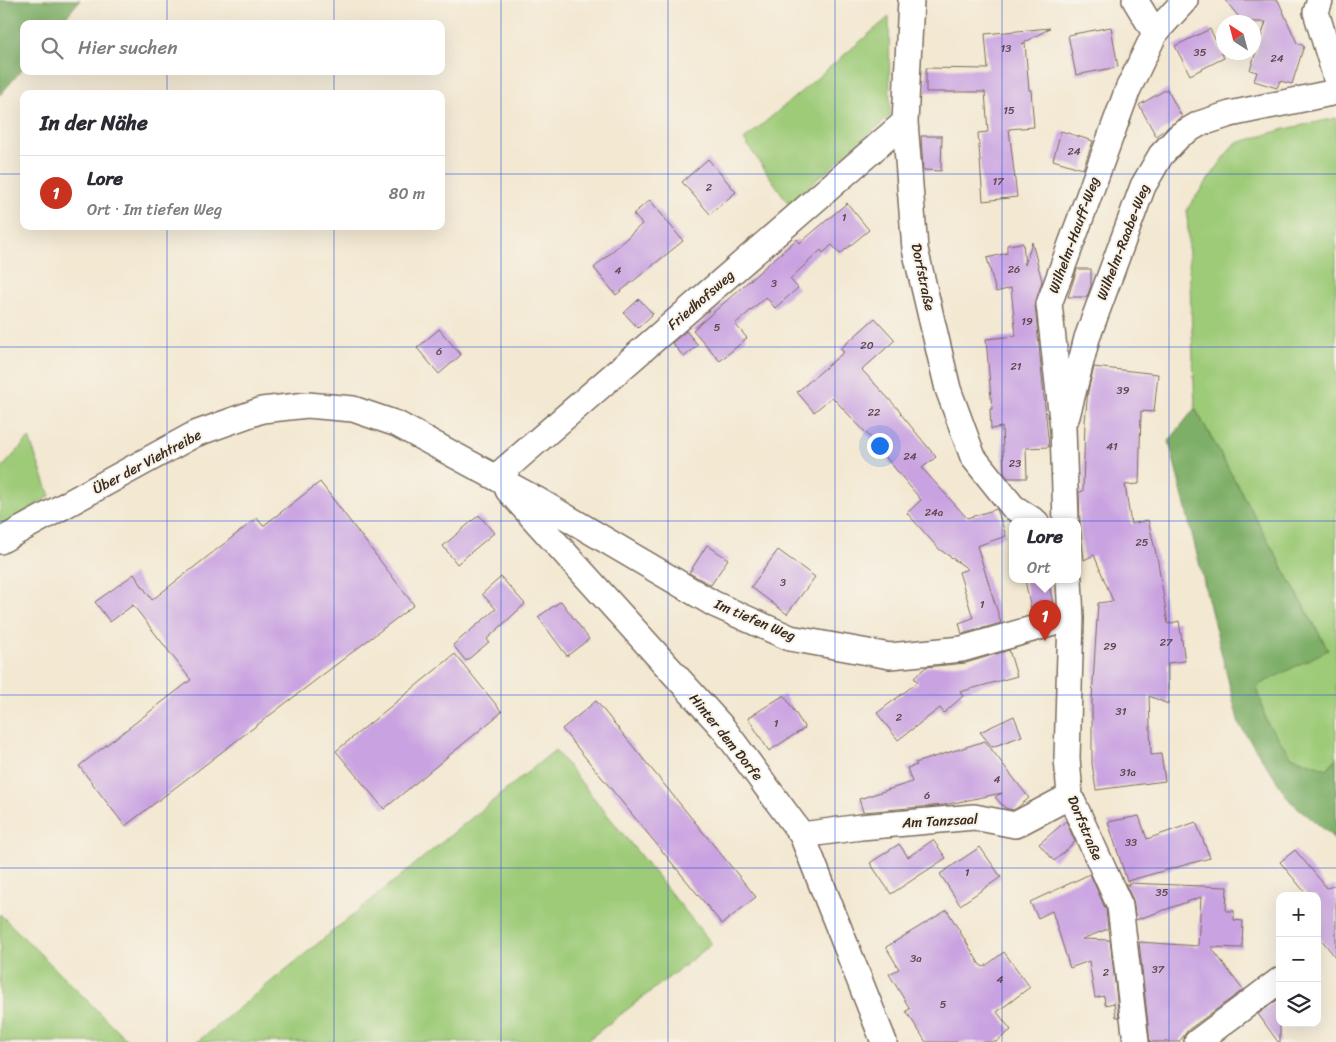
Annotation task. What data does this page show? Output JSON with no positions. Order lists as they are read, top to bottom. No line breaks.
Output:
{"streets":{"street":["Wilhelm-Hauff-Weg","Wilhelm-Raabe-Weg","Dorfstraße","Friedhofsweg","Über der Viehtreibe","Im tiefen Weg","Hinter dem Dorfe","Am Tanzsaal"]},"crossings":[["Wilhelm-Hauff-Weg","Wilhelm-Raabe-Weg"],["Dorfstraße","Friedhofsweg"],["Dorfstraße","Im tiefen Weg"],["Dorfstraße","Am Tanzsaal"],["Friedhofsweg","Über der Viehtreibe"],["Friedhofsweg","Im tiefen Weg"],["Friedhofsweg","Hinter dem Dorfe"],["Über der Viehtreibe","Im tiefen Weg"],["Über der Viehtreibe","Hinter dem Dorfe"],["Im tiefen Weg","Hinter dem Dorfe"],["Hinter dem Dorfe","Am Tanzsaal"]],"house_numbers":["13","35","24","15","24","17","2","1","26","4","3","19","5","20","6","21","39","22","41","24","23","24a","25","3","1","27","29","31","2","1","31a","4","6","33","1","35","3a","37","2","4","5"],"north":"top left","page":{"search":"Hier suchen","heading":"In der Nähe","list":[{"mark":"1","name":"Lore","note":"Ort · Im tiefen Weg","value":"80 m"}],"popup":["Lore","Ort"],"pins":"1","map_buttons":["+","−"]}}
